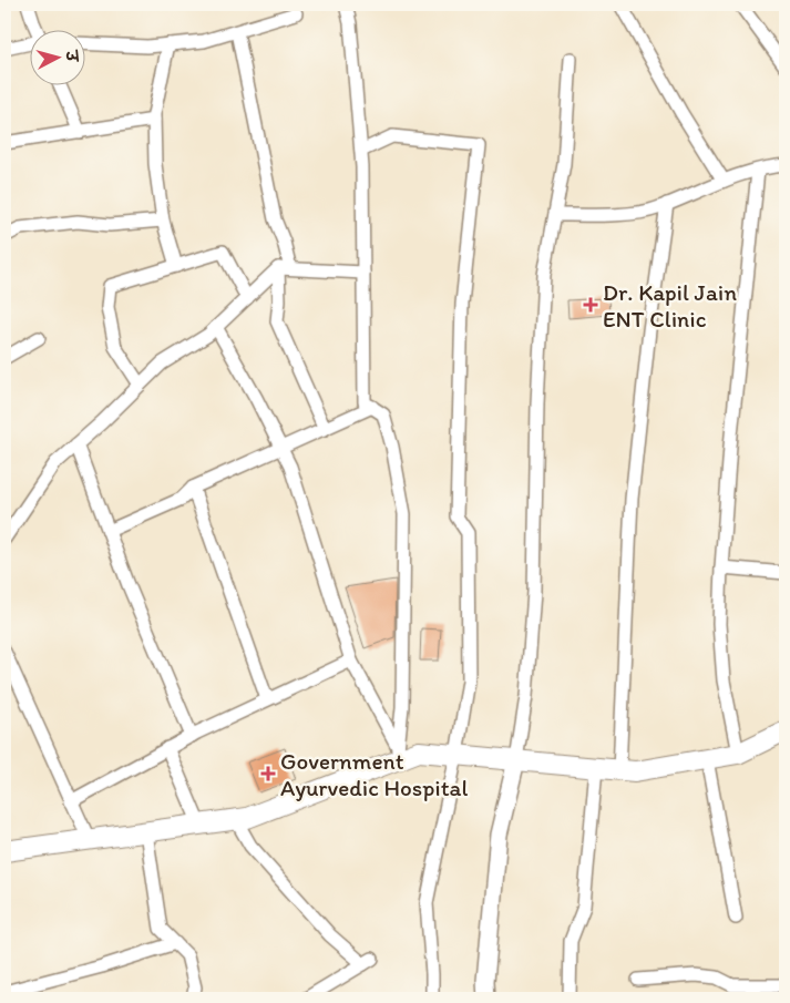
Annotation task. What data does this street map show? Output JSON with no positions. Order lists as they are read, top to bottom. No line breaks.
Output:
{"places":{"health":["Dr. Kapil Jain ENT Clinic","Government Ayurvedic Hospital"]},"north":"right"}
